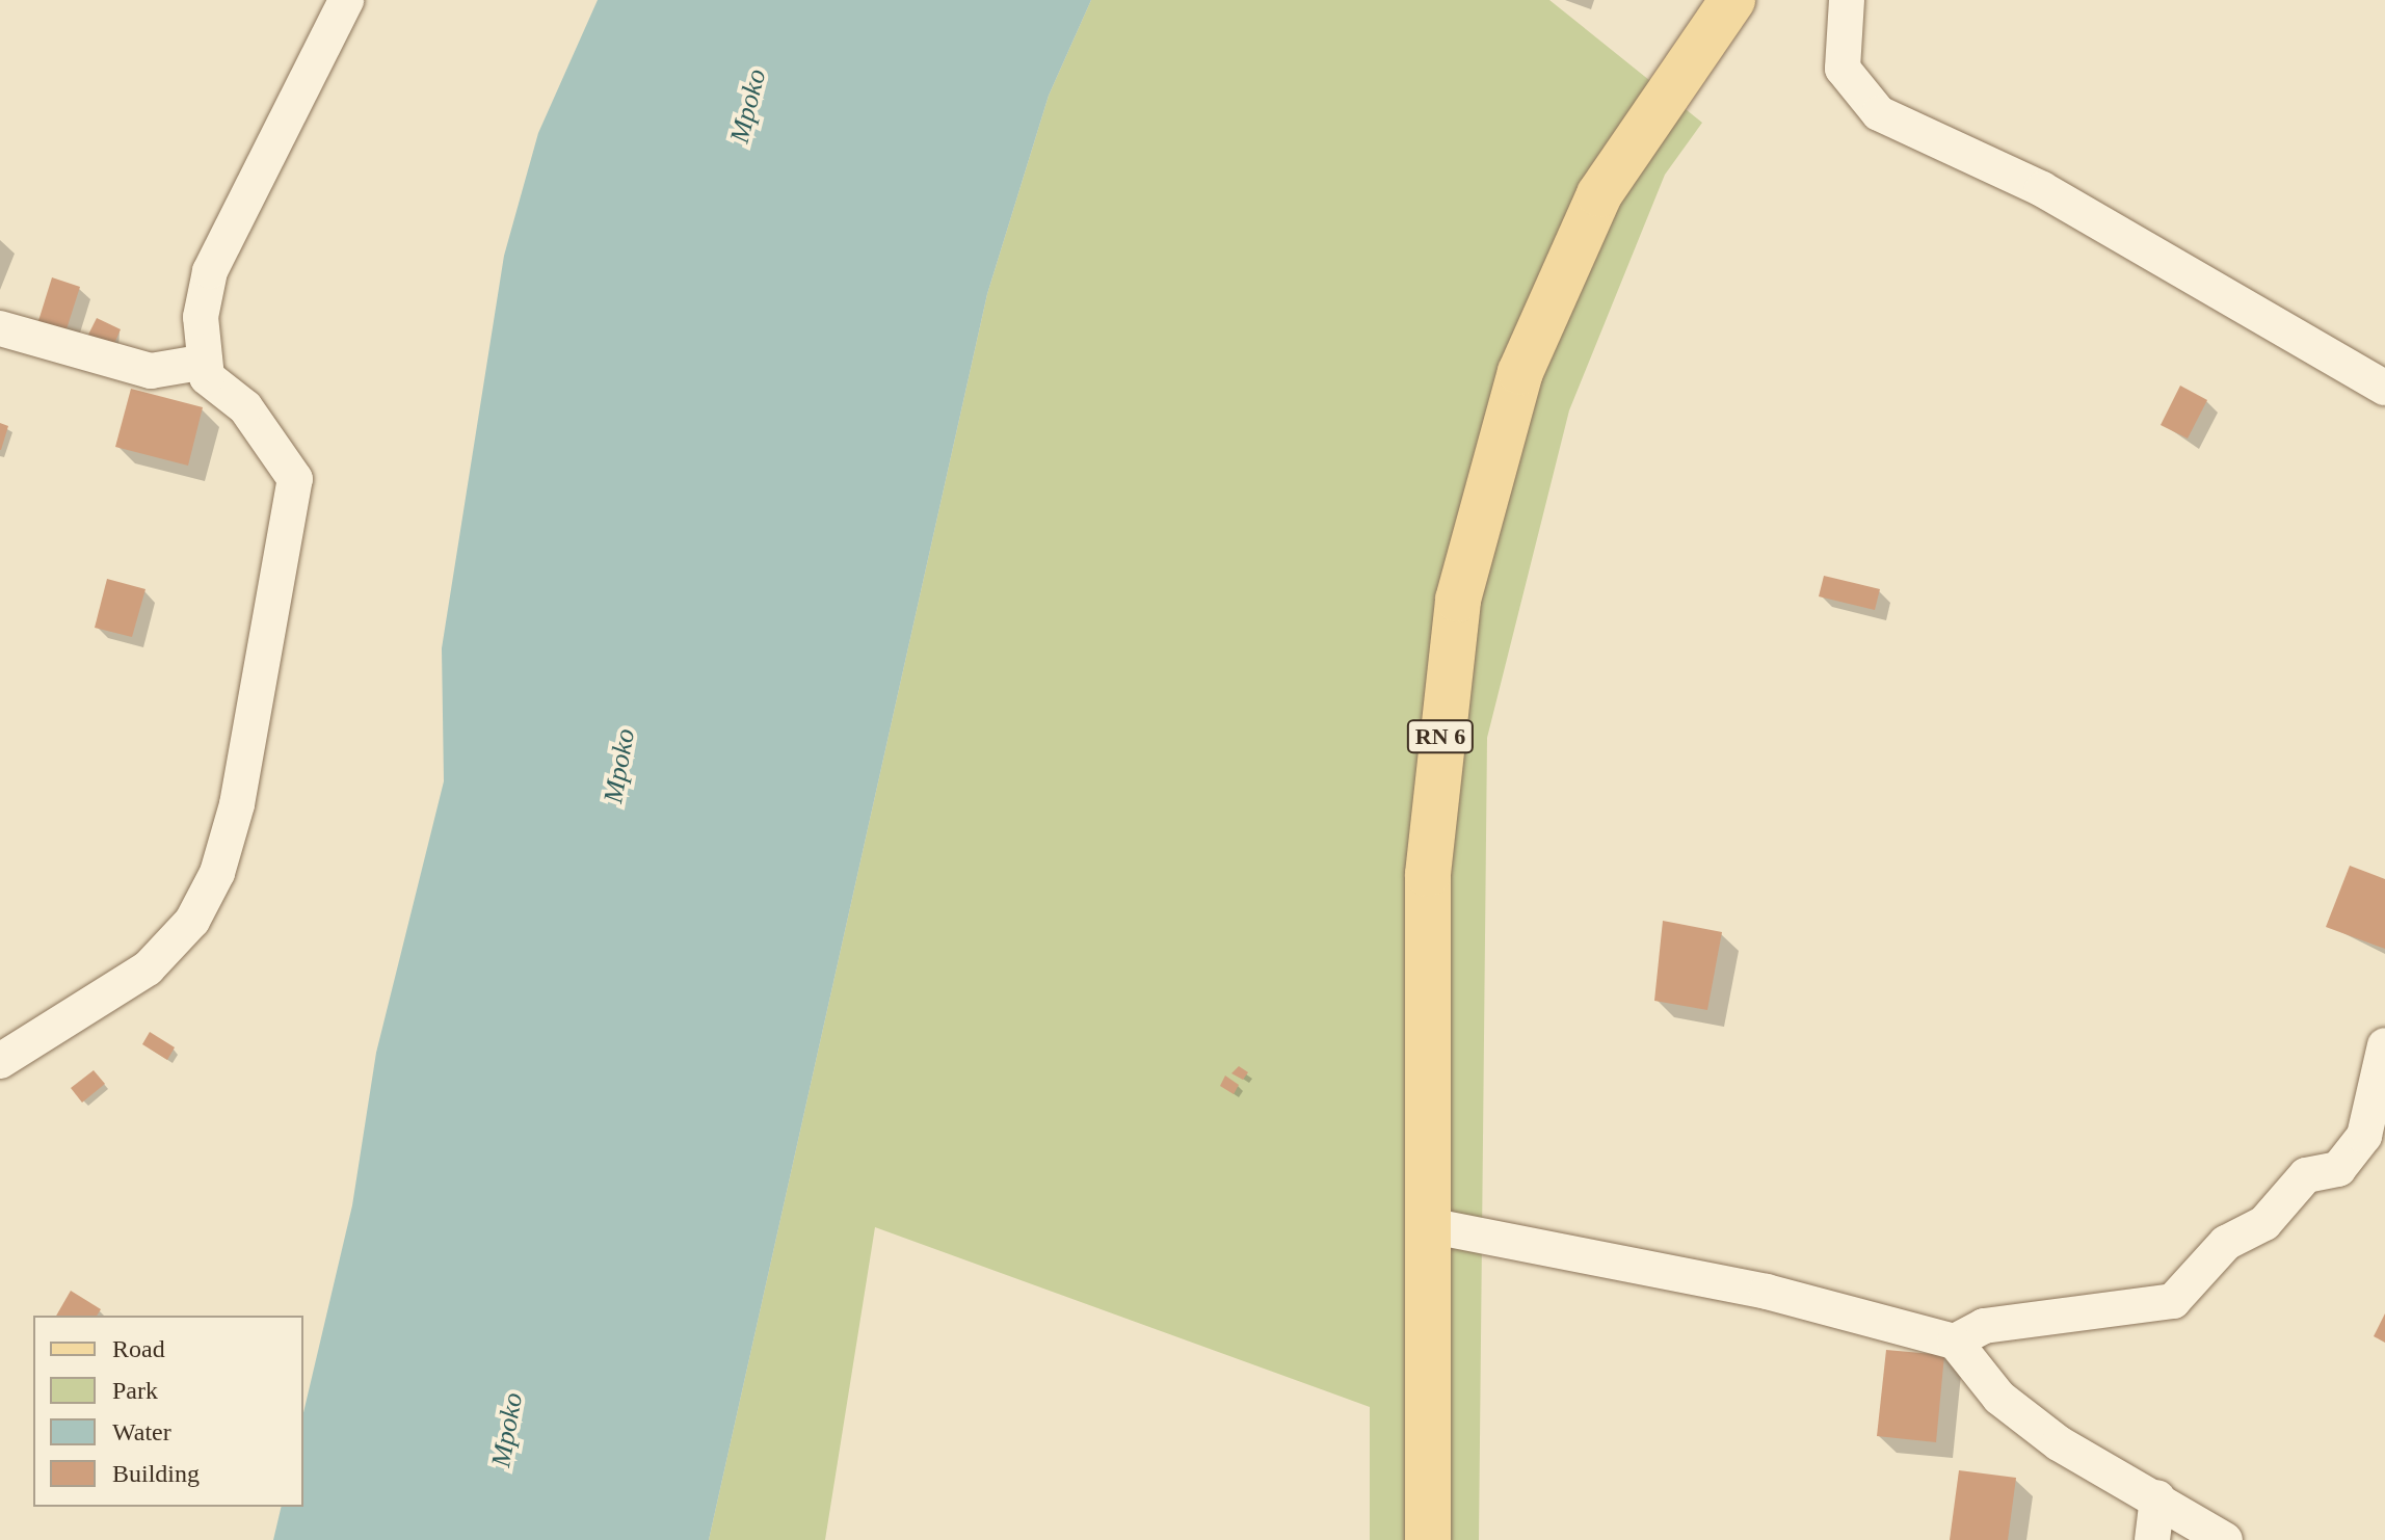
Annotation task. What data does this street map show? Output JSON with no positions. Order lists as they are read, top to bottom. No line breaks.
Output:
{"streets":{"main road":["RN 6"]},"water":["Mpoko"],"legend":["Road","Park","Water","Building"]}
